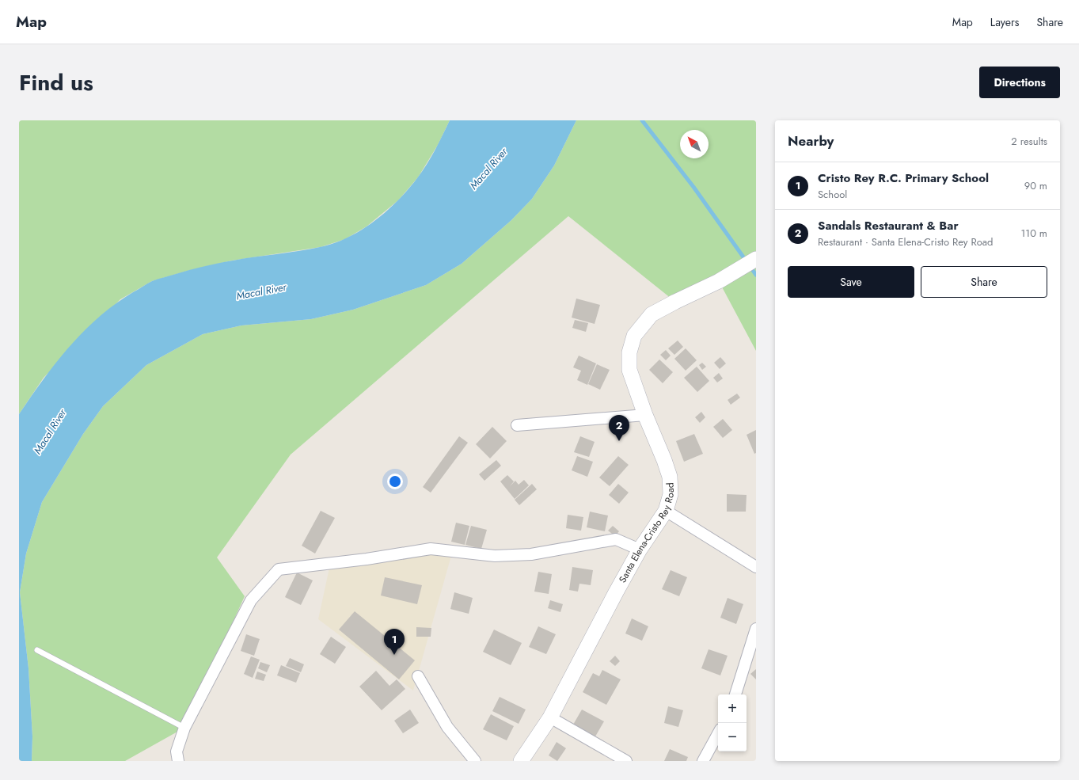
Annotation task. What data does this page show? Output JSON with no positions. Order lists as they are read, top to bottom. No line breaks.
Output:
{"streets":{"main road":["Santa Elena-Cristo Rey Road"]},"water":["Macal River"],"north":"top left","page":{"header":"Map","nav":["Map","Layers","Share"],"title":"Find us","buttons":["Directions",["Save","Share"]],"heading":["Nearby","2 results"],"list":[{"mark":"1","name":"Cristo Rey R.C. Primary School","note":"School","value":"90 m"},{"mark":"2","name":"Sandals Restaurant & Bar","note":"Restaurant · Santa Elena-Cristo Rey Road","value":"110 m"}],"pins":["2","1"],"map_buttons":["+","−"]}}
